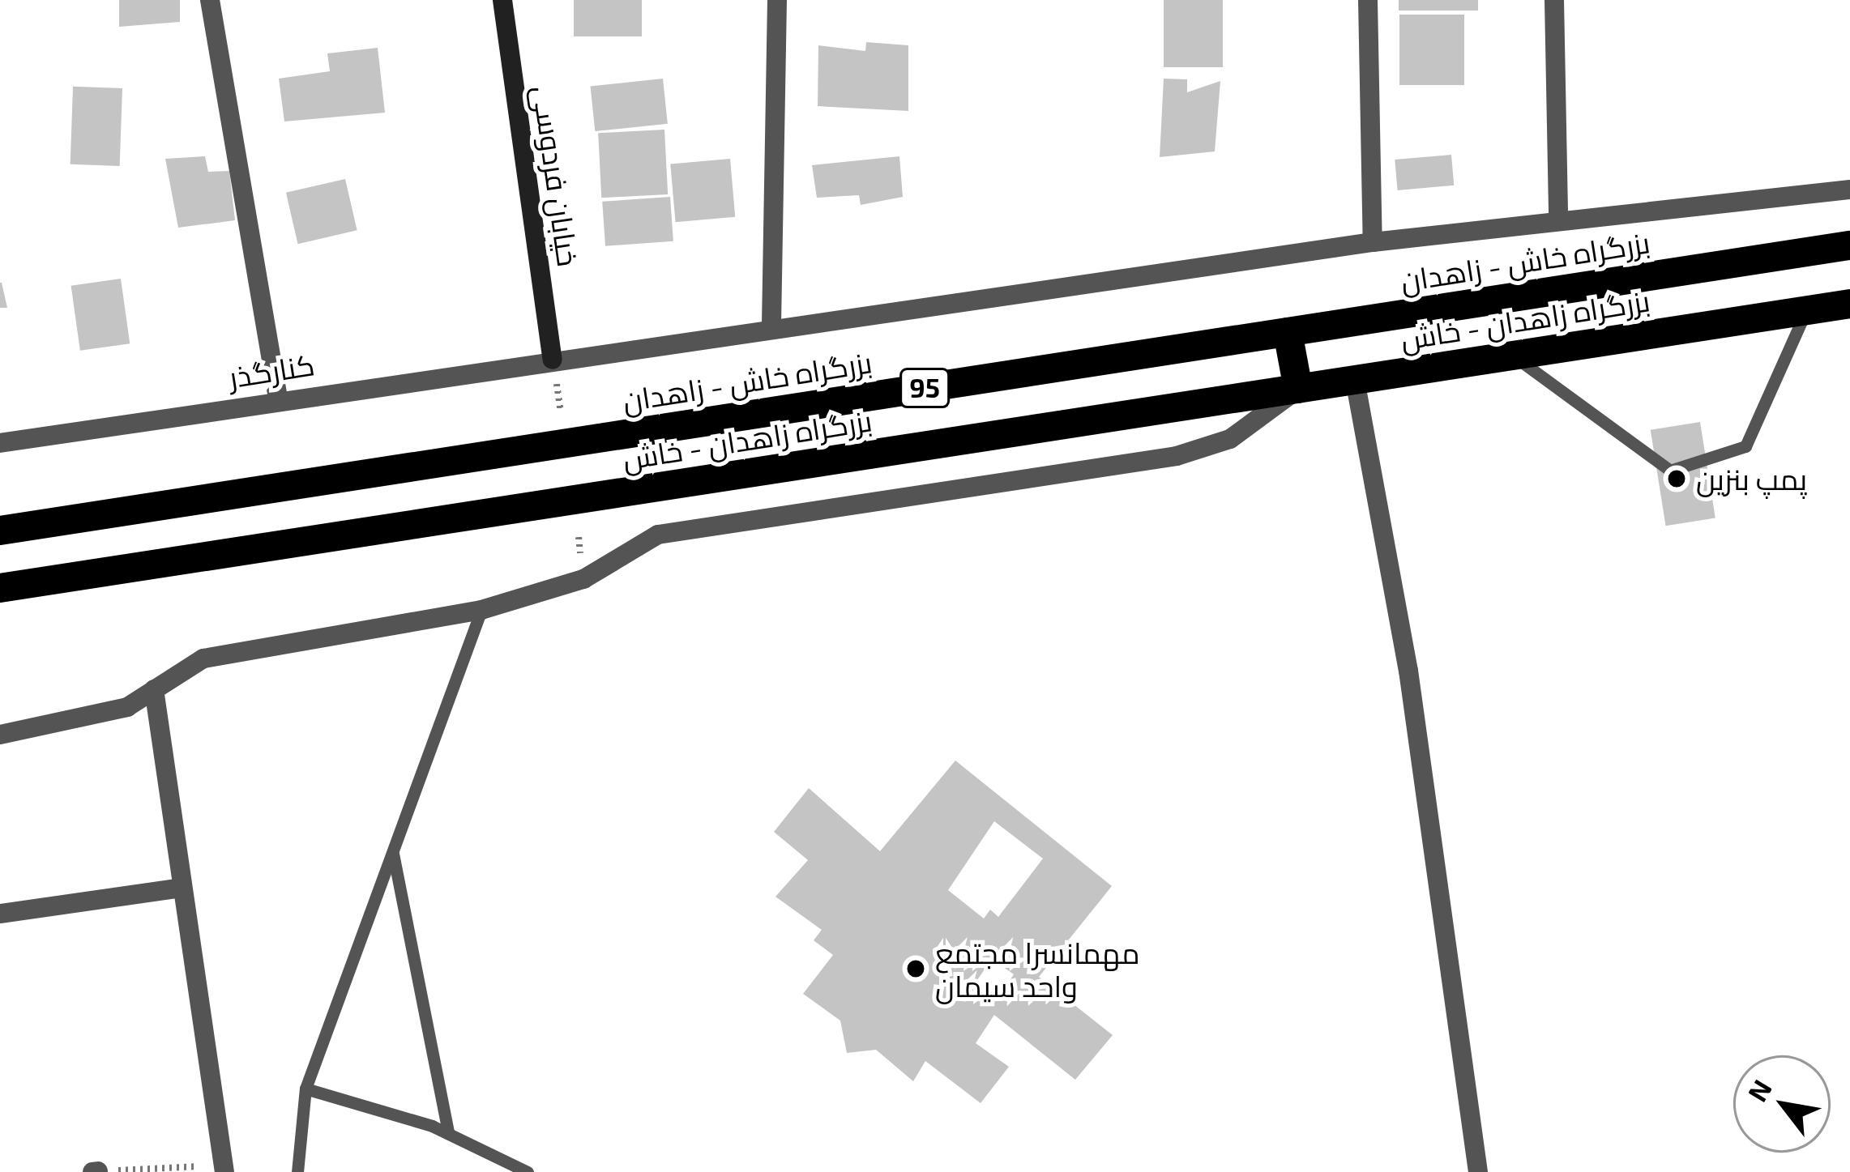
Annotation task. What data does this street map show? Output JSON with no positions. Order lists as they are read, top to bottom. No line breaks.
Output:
{"streets":{"highway":["بزرگراه خاش - زاهدان","بزرگراه زاهدان - خاش","95"],"street":["خیابان فردوسی","کنارگذر"]},"crossings":[["خیابان فردوسی","کنارگذر"]],"places":["پمپ بنزین","مهمانسرا مجتمع واحد سیمان"],"north":"top left"}
